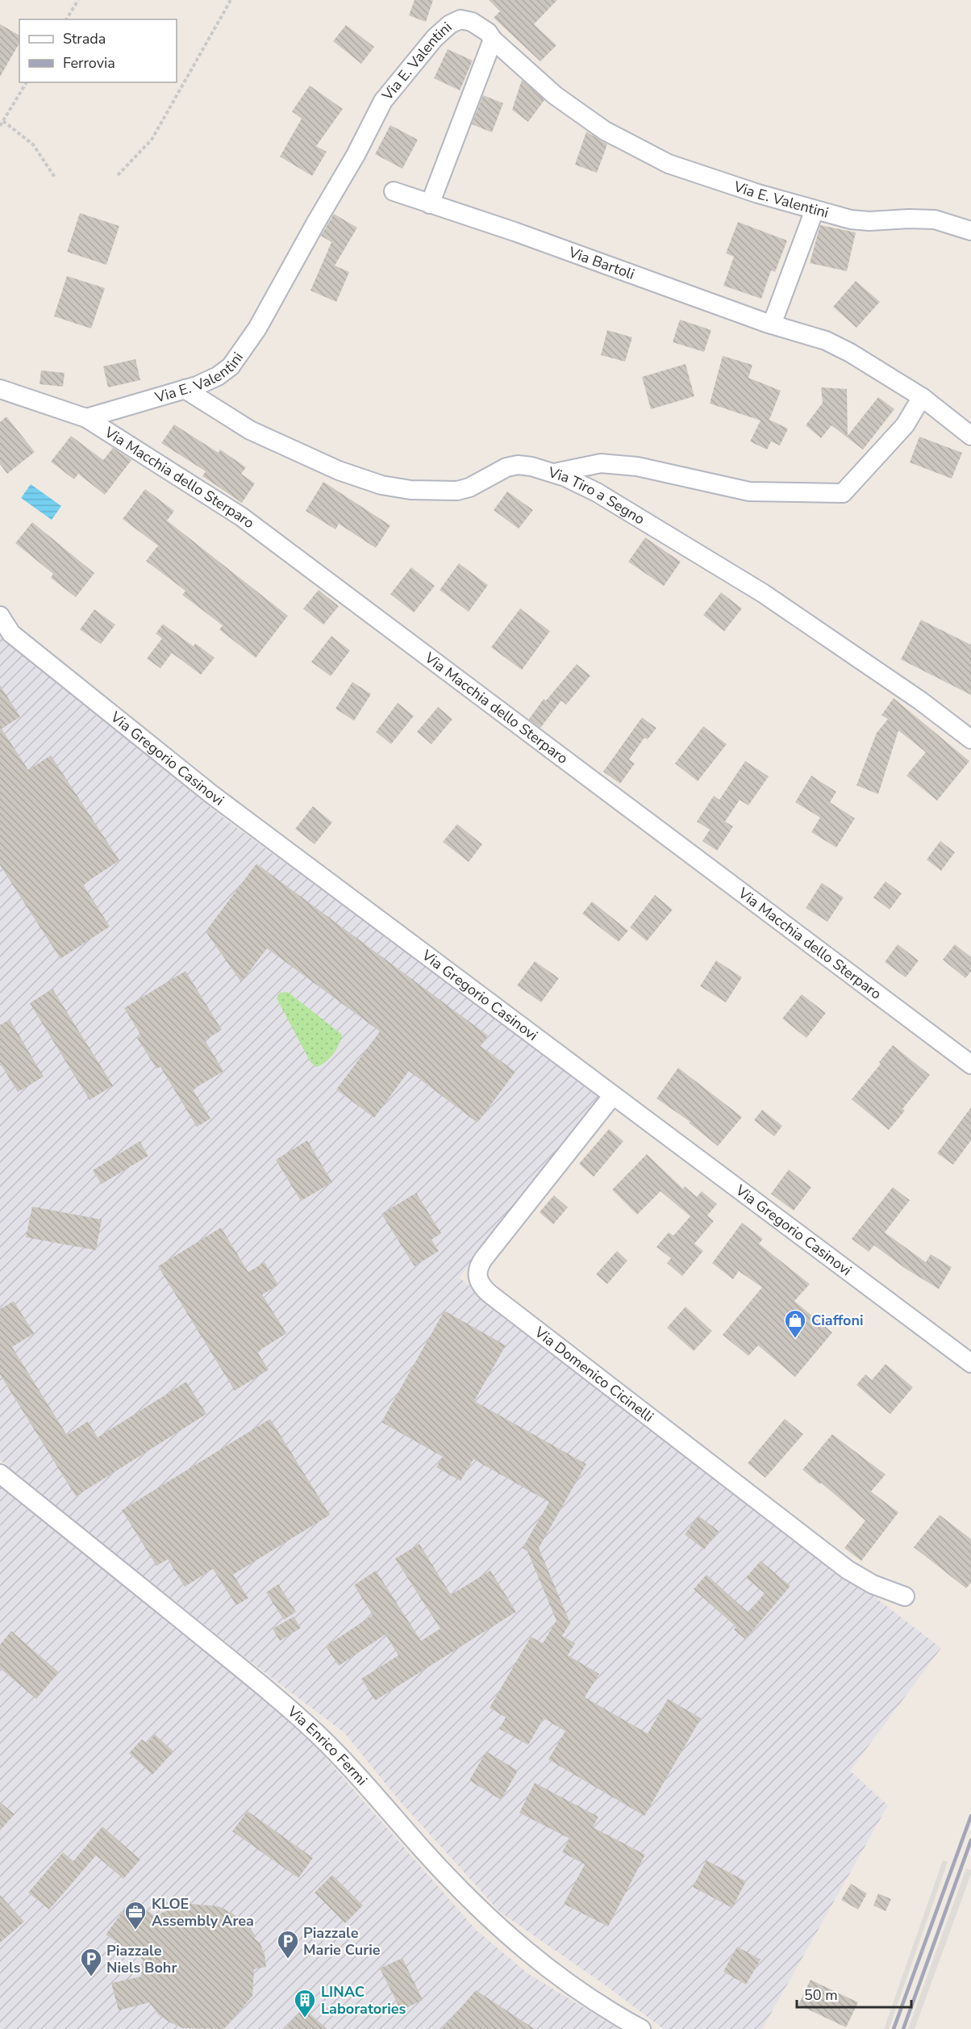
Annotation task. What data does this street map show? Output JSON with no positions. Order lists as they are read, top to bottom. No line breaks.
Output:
{"streets":{"street":["Via E. Valentini","Via Bartoli","Via Macchia dello Sterparo","Via Tiro a Segno","Via Gregorio Casinovi","Via Domenico Cicinelli","Via Enrico Fermi"]},"crossings":[["Via E. Valentini","Via Macchia dello Sterparo"],["Via E. Valentini","Via Tiro a Segno"],["Via Gregorio Casinovi","Via Domenico Cicinelli"]],"places":{"shop":["Ciaffoni"],"office":["KLOE Assembly Area"],"parking":["Piazzale Marie Curie","Piazzale Niels Bohr"],"building":["LINAC Laboratories"]},"legend":["Strada","Ferrovia"],"scale_bar":"50 m"}
